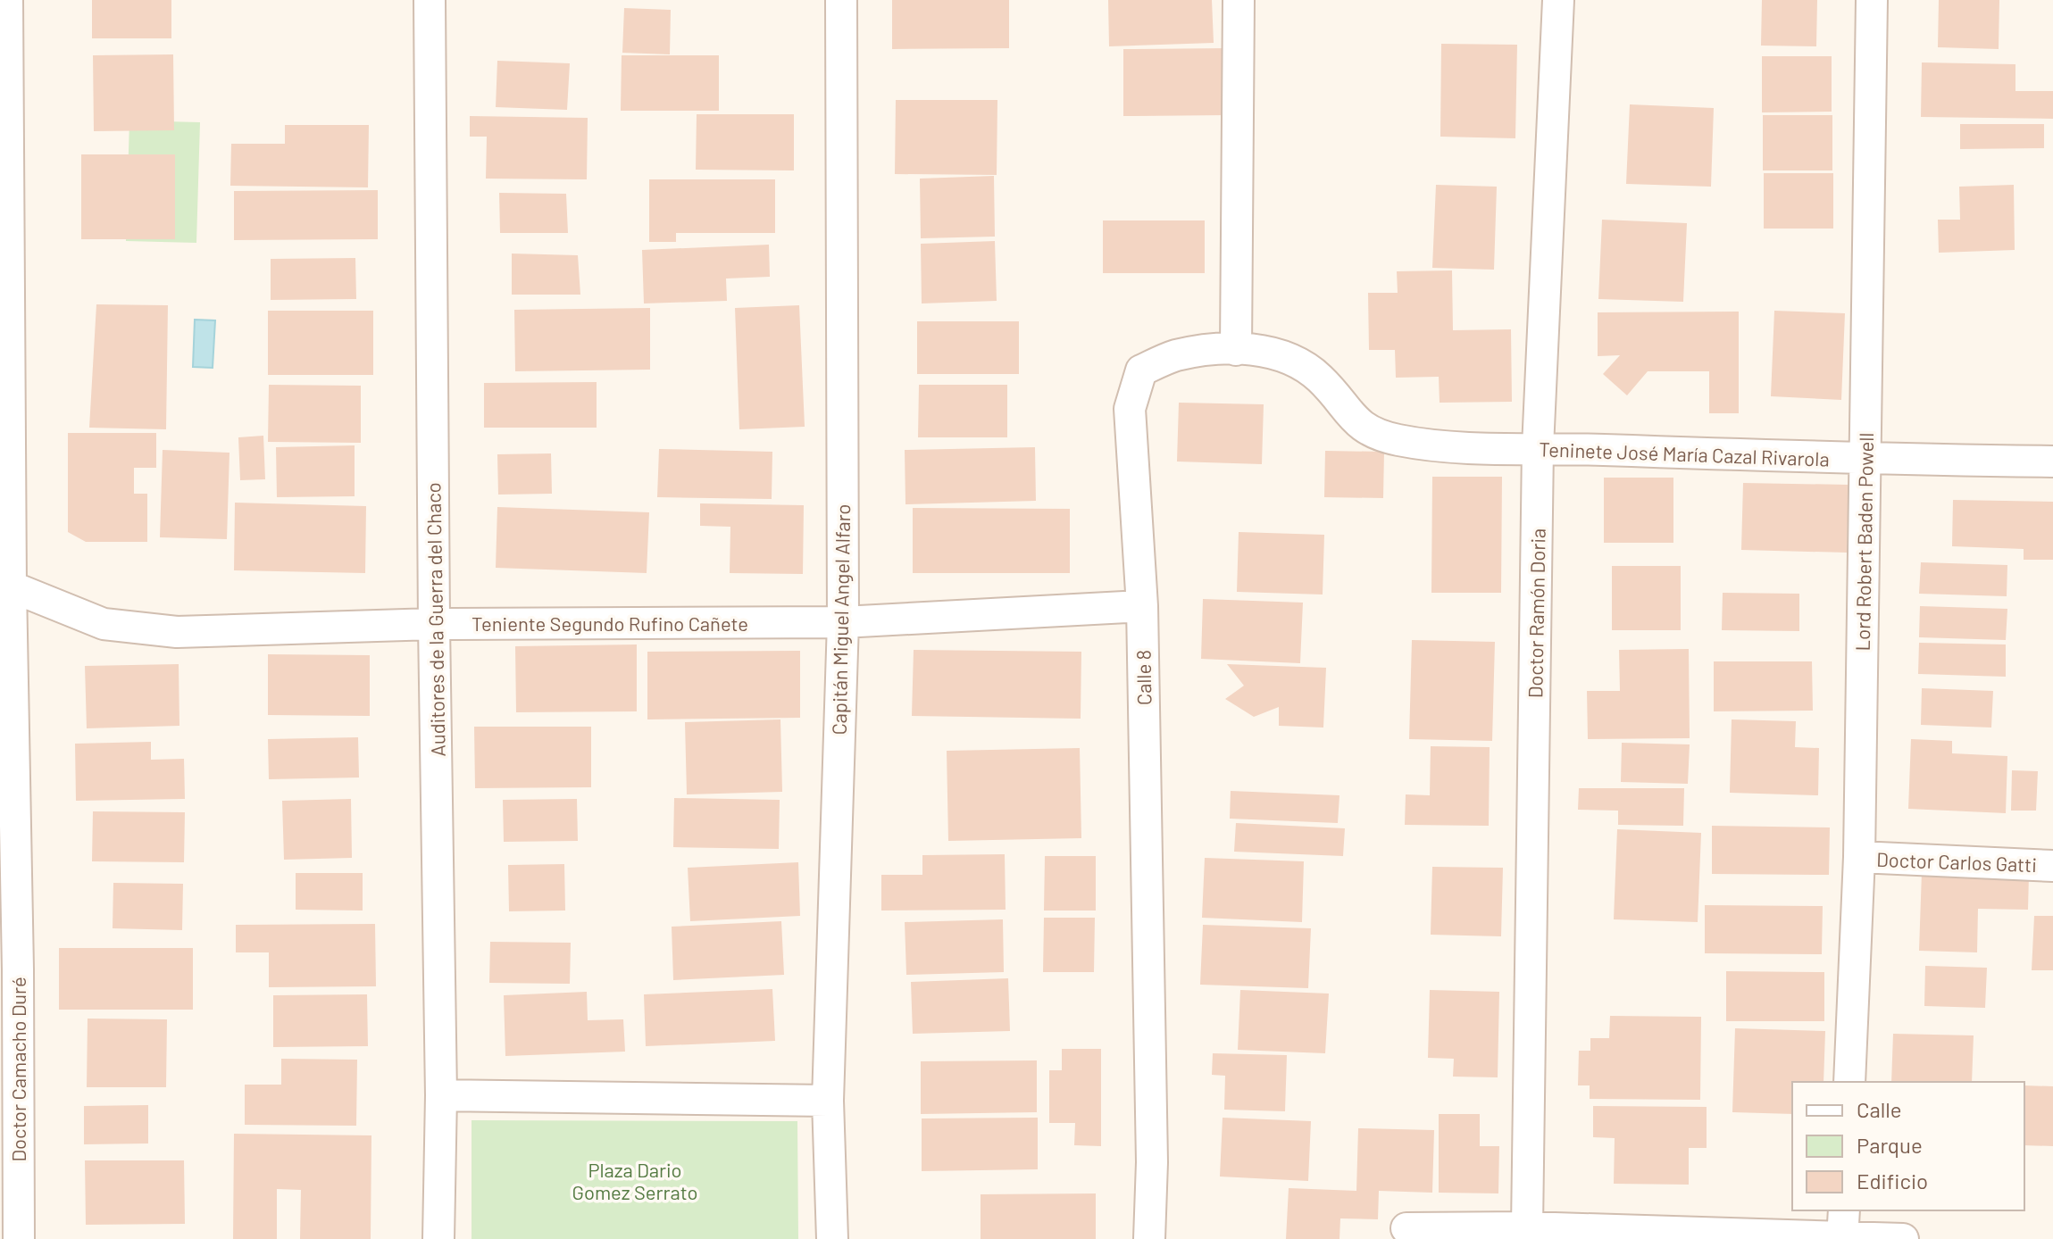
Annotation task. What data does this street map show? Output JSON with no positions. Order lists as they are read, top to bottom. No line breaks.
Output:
{"streets":{"street":["Teninete José María Cazal Rivarola","Lord Robert Baden Powell","Doctor Ramón Doria","Auditores de la Guerra del Chaco","Capitán Miguel Angel Alfaro","Teniente Segundo Rufino Cañete","Calle 8","Doctor Carlos Gatti","Doctor Camacho Duré"]},"crossings":[["Teninete José María Cazal Rivarola","Lord Robert Baden Powell"],["Teninete José María Cazal Rivarola","Doctor Ramón Doria"],["Teninete José María Cazal Rivarola","Calle 8"],["Lord Robert Baden Powell","Doctor Carlos Gatti"],["Auditores de la Guerra del Chaco","Teniente Segundo Rufino Cañete"],["Capitán Miguel Angel Alfaro","Teniente Segundo Rufino Cañete"],["Teniente Segundo Rufino Cañete","Calle 8"],["Teniente Segundo Rufino Cañete","Doctor Camacho Duré"]],"parks":["Plaza Dario Gomez Serrato"],"legend":["Calle","Parque","Edificio"]}
